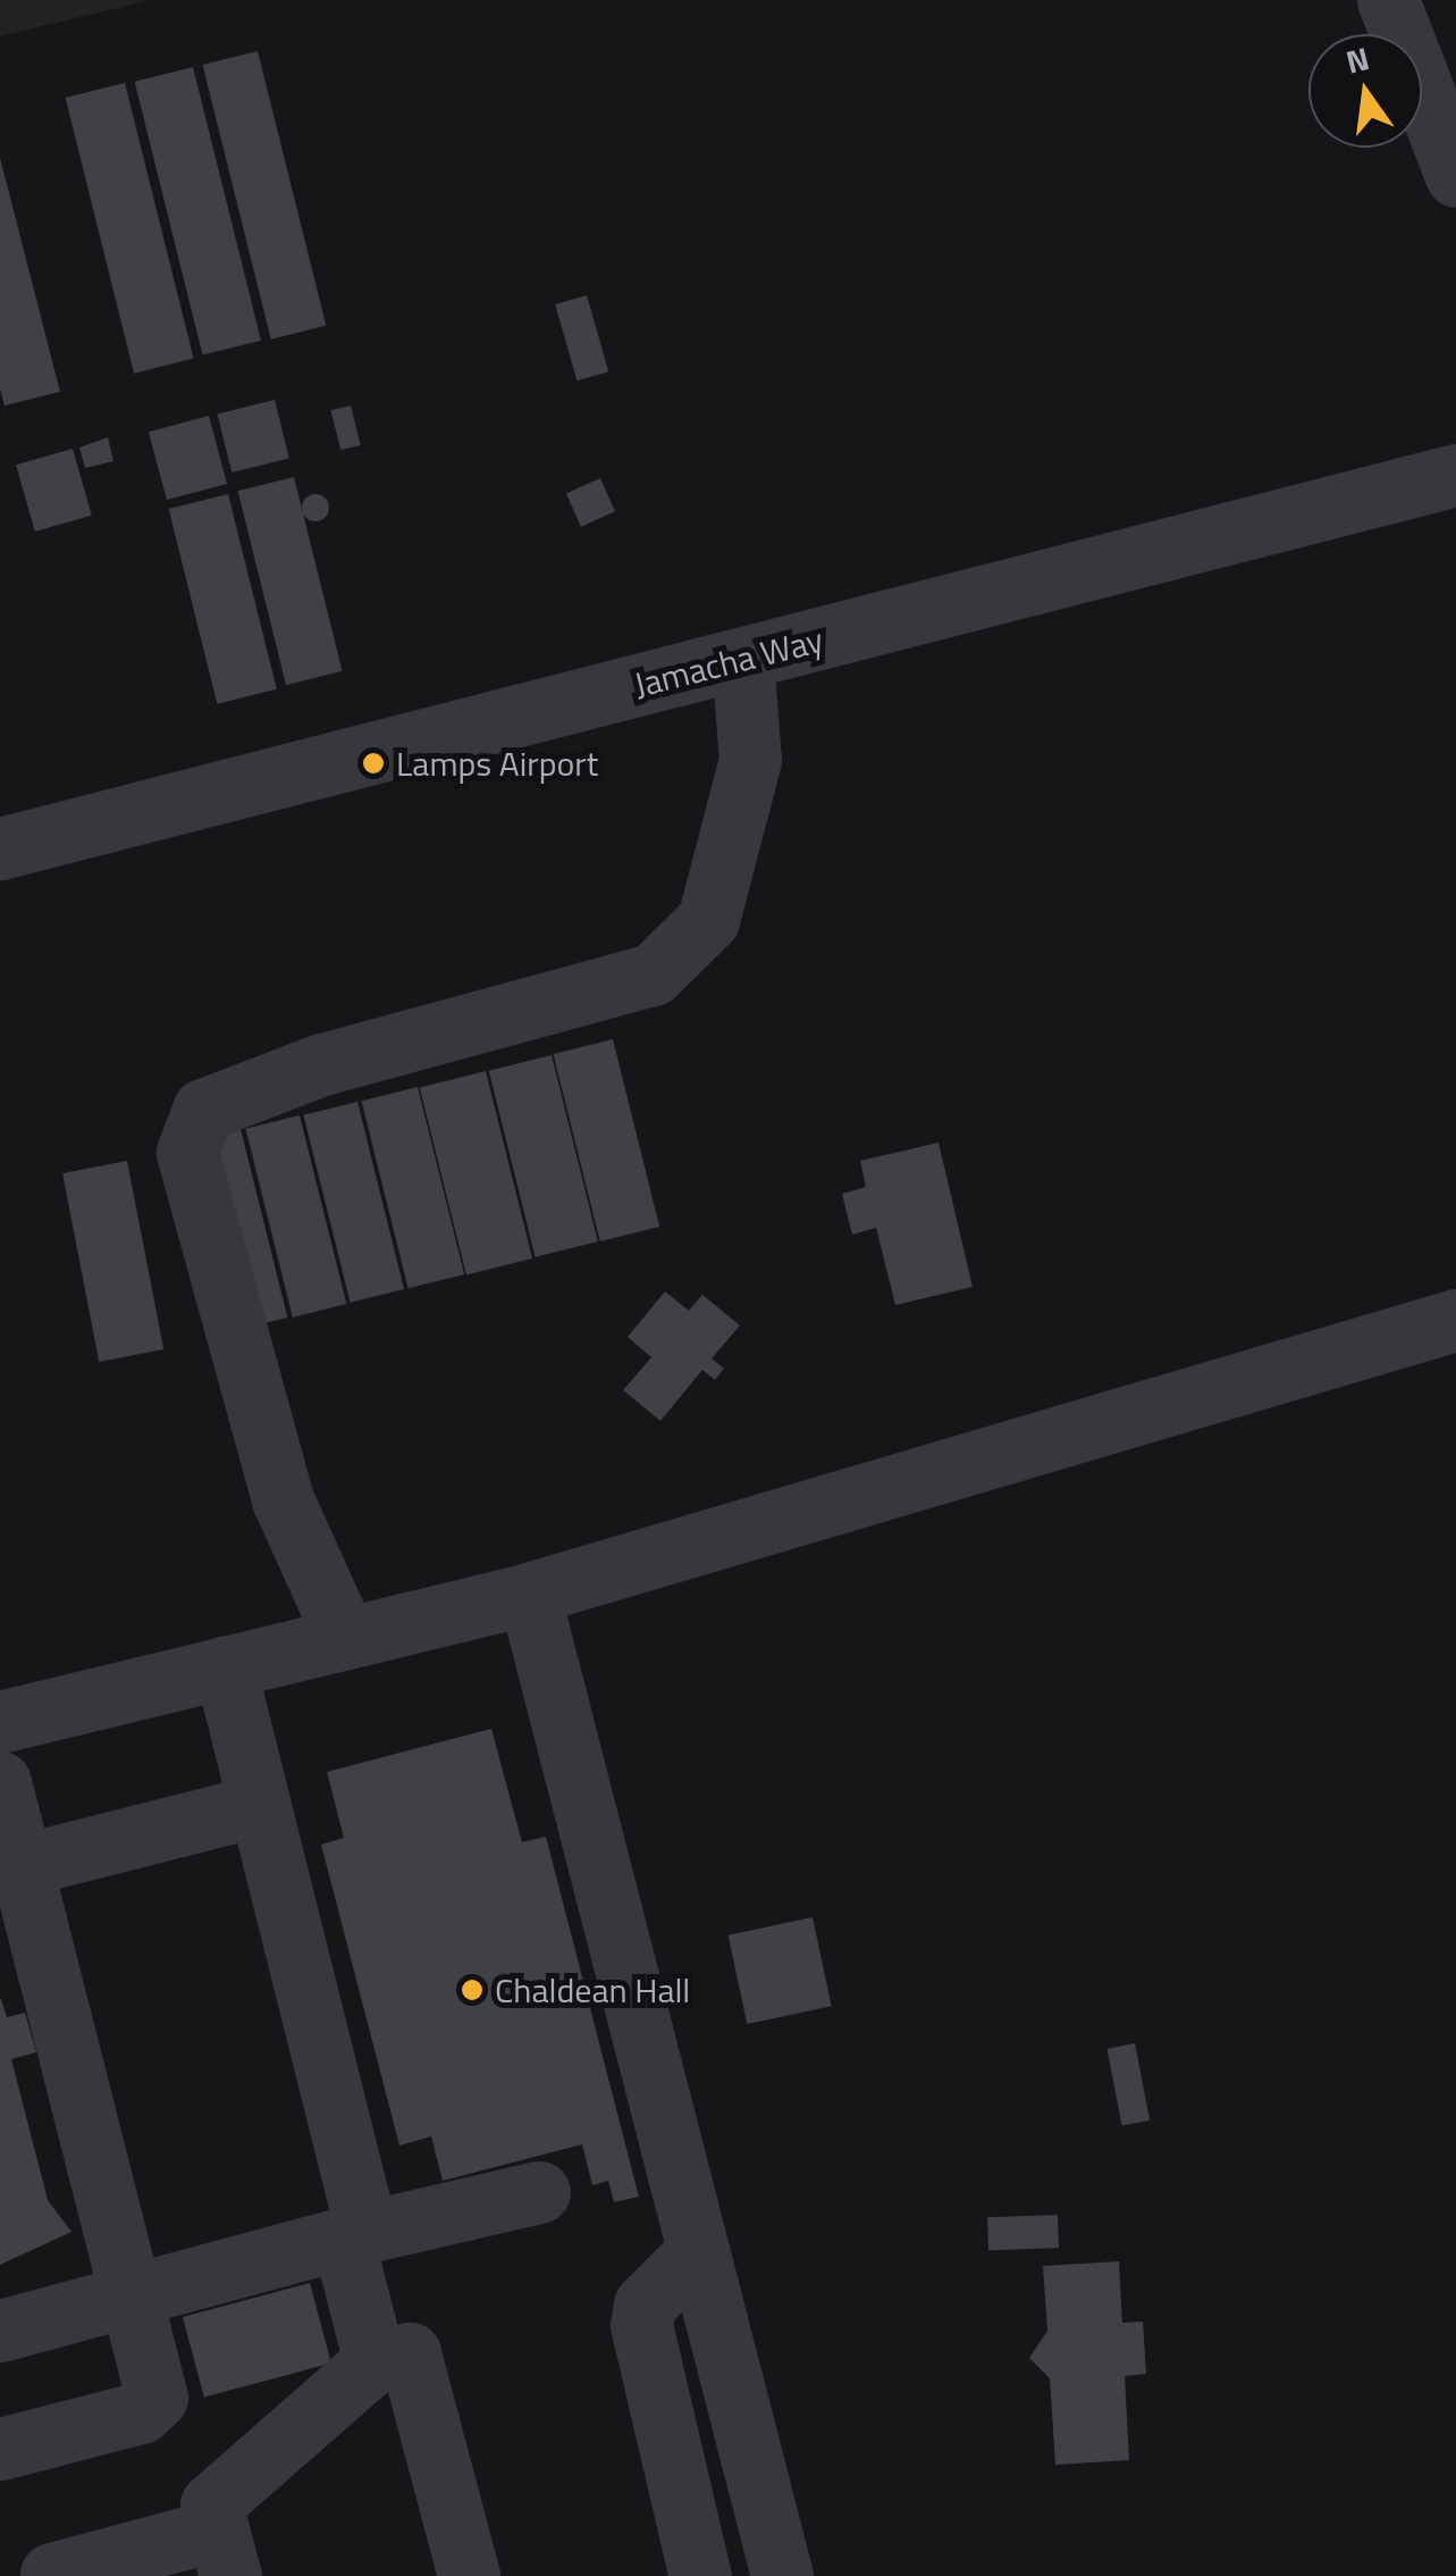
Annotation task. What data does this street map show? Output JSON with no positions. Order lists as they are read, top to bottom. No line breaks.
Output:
{"streets":{"street":["Jamacha Way"]},"places":["Lamps Airport","Chaldean Hall"],"north":"top"}
